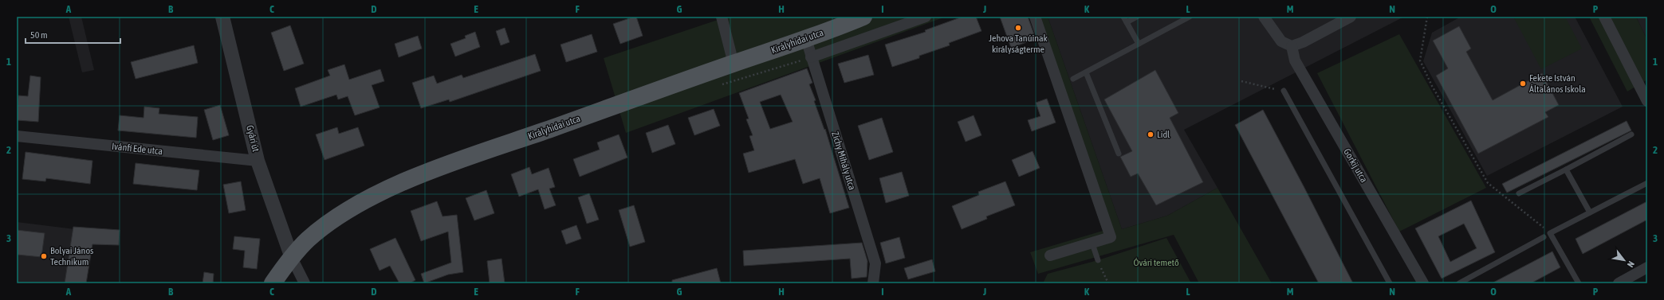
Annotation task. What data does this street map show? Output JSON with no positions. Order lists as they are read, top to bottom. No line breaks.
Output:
{"streets":{"main road":["Királyhidai utca"],"street":["Gyári út","Ivánfi Ede utca","Zichy Mihály utca","Gorkij utca"]},"crossings":[["Királyhidai utca","Gyári út"],["Királyhidai utca","Zichy Mihály utca"],["Gyári út","Ivánfi Ede utca"]],"parks":["Óvári temető"],"places":["Jehova Tanúinak királyságterme","Fekete István Általános Iskola","Lidl","Bolyai János Technikum"],"scale_bar":"50 m","north":"bottom right","grid":{"columns":["A","B","C","D","E","F","G","H","I","J","K","L","M","N","O","P"],"rows":["1","2","3"]}}
